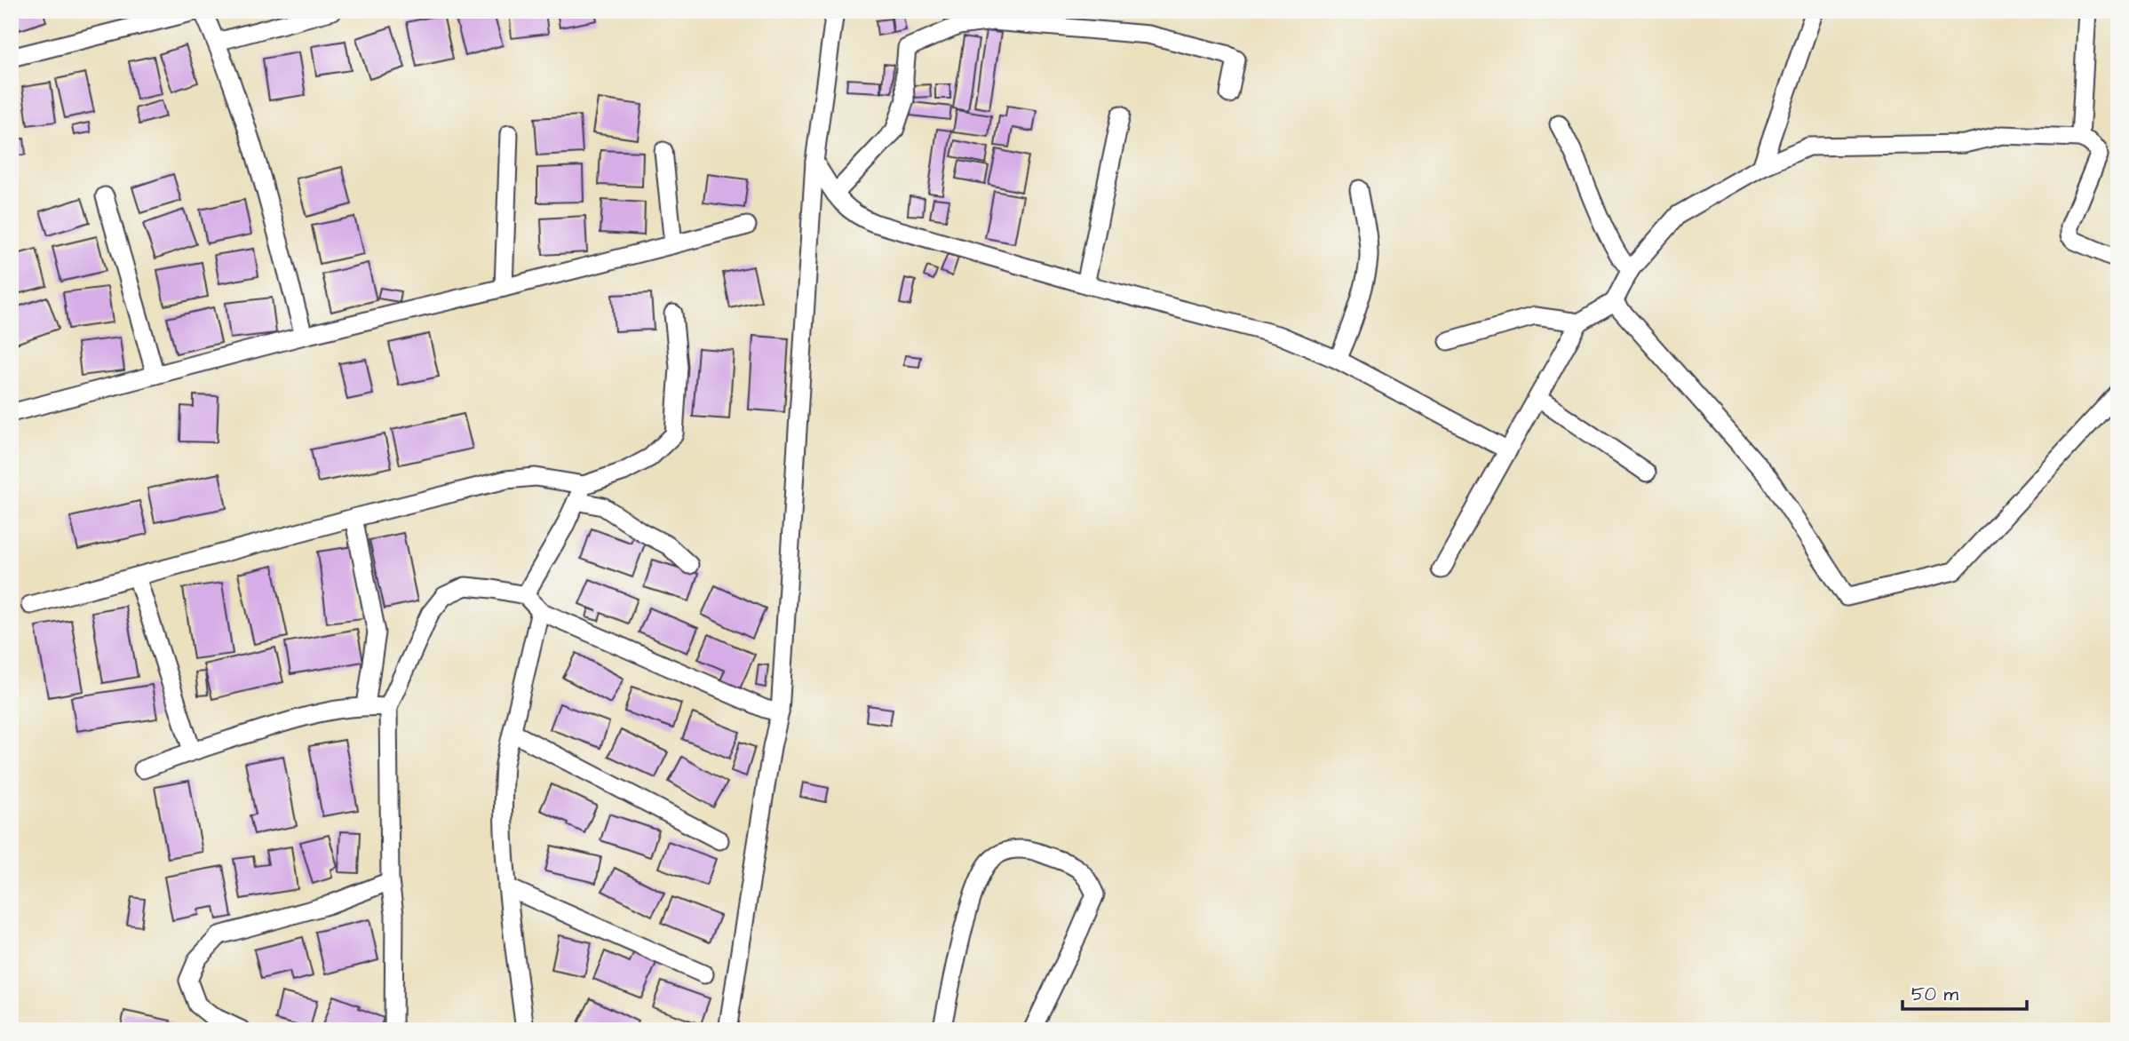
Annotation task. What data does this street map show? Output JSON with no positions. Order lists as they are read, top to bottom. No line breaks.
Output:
{"scale_bar":"50 m"}
